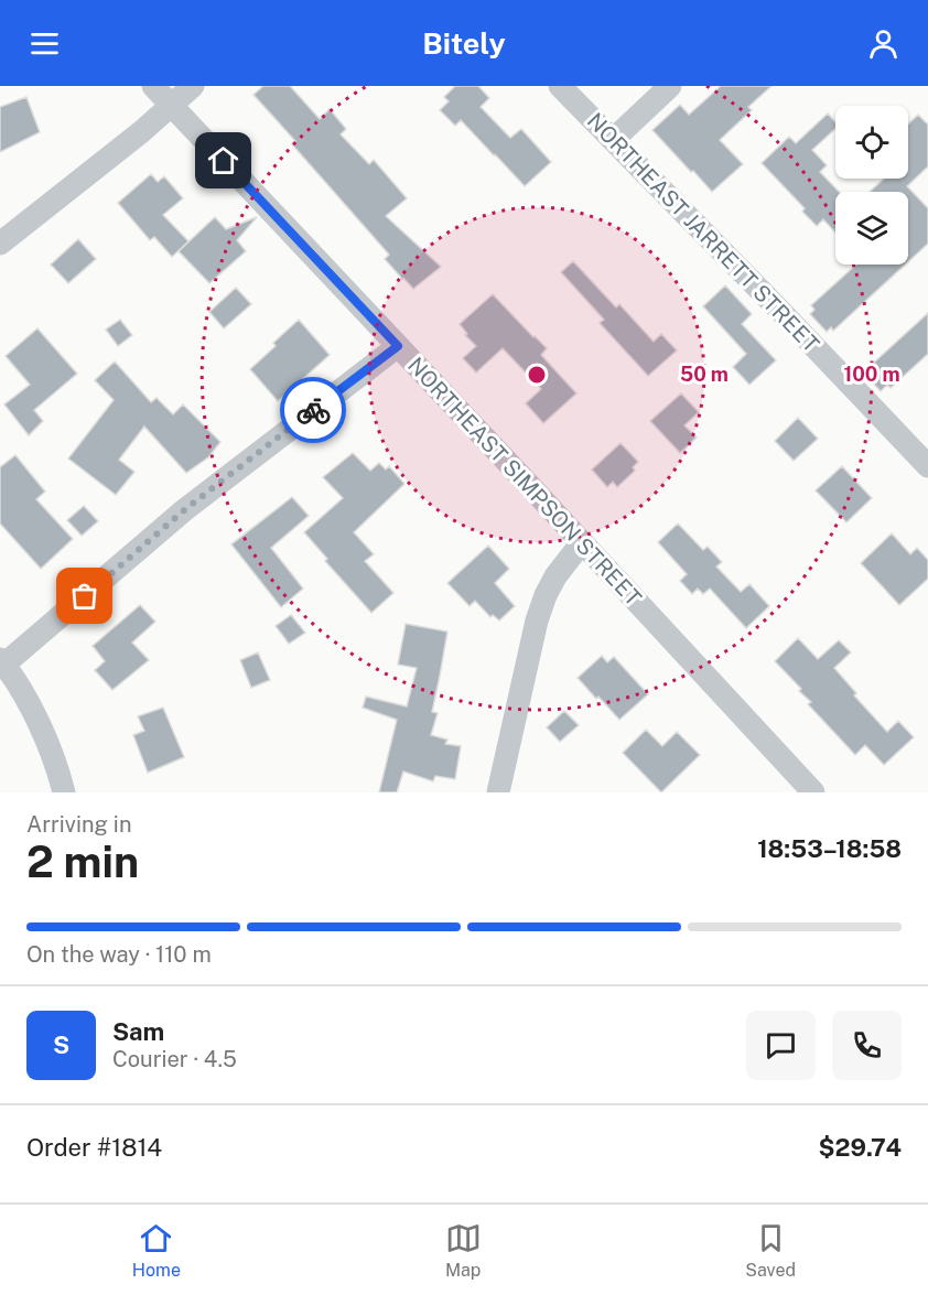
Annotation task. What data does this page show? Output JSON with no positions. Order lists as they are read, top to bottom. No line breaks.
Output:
{"streets":{"street":["NORTHEAST JARRETT STREET","NORTHEAST SIMPSON STREET"]},"page":{"header":"Bitely","heading":["2 min","Arriving in","18:53–18:58"],"panel":["Sam","Courier · 4.5","Order #1814","$29.74"],"bar":"On the way · 110 m","round":"S","tabs":["Home","Map","Saved"]},"rings":["50 m","100 m"]}
